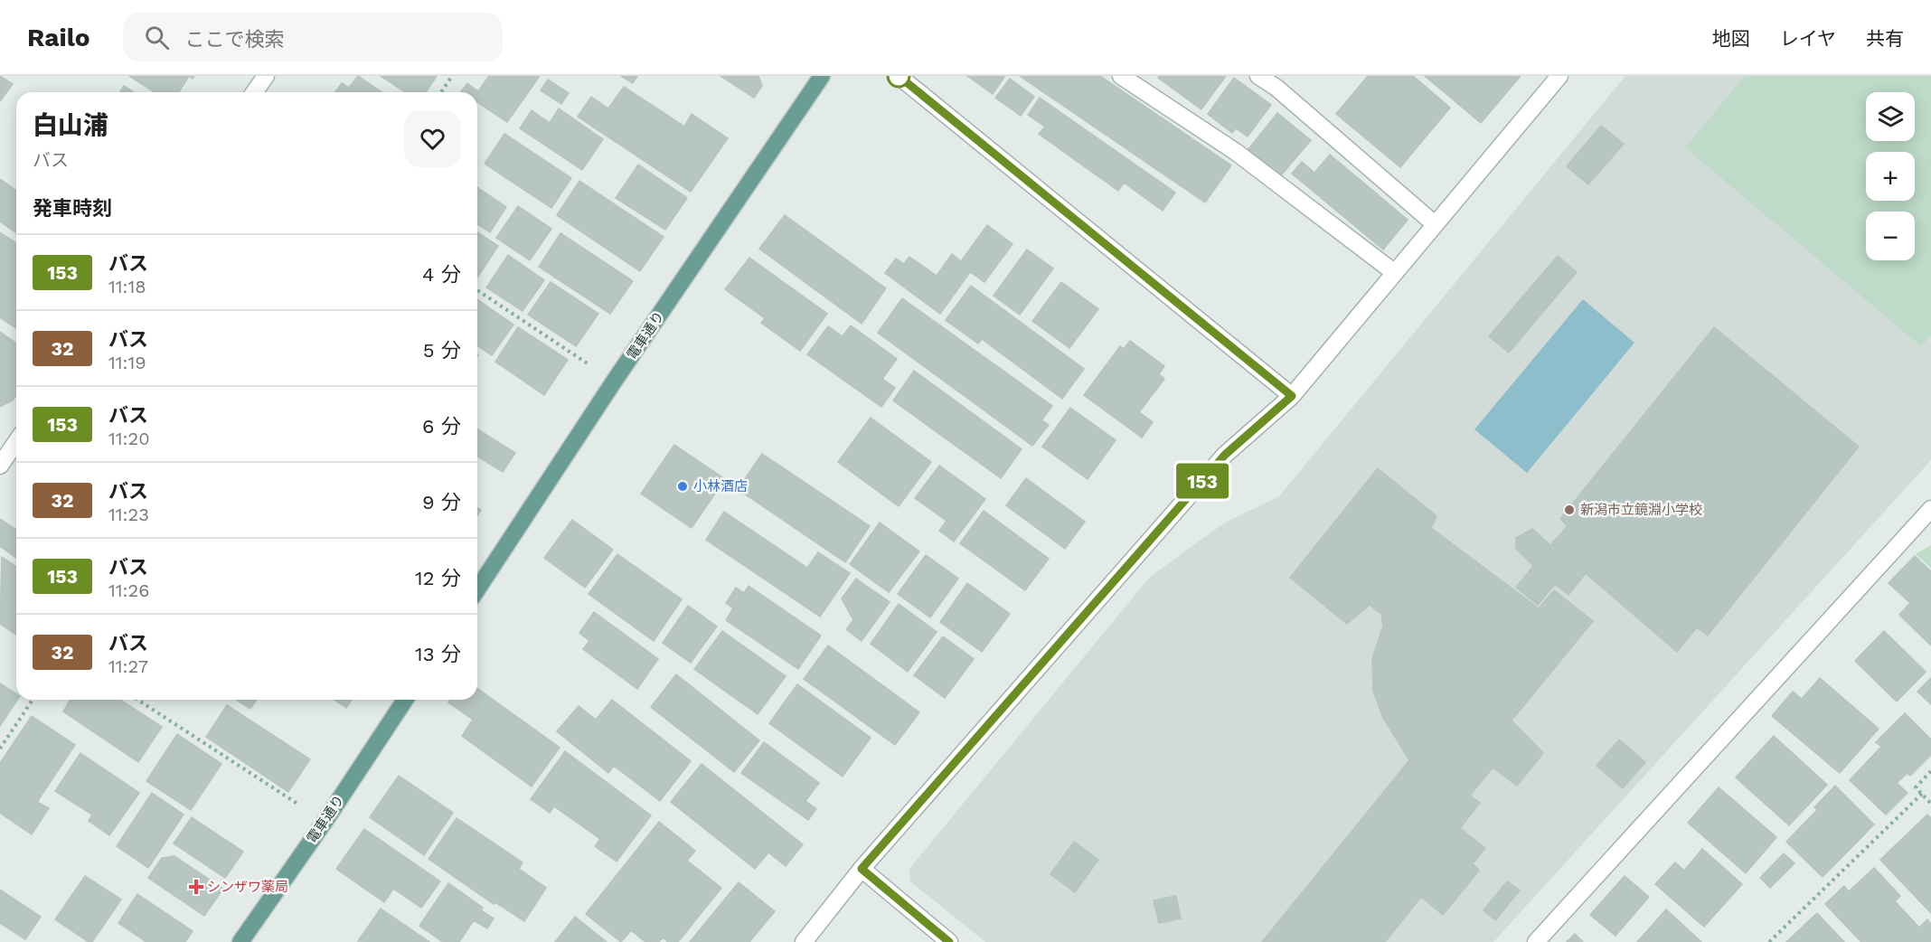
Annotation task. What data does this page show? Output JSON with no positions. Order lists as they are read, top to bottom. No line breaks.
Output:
{"streets":{"main road":["電車通り"]},"places":{"other":["小林酒店","新潟市立鏡淵小学校"],"health":["シンザワ薬局"]},"lines":["bus line 153"],"page":{"header":"Railo","search":"ここで検索","nav":["地図","レイヤ","共有"],"on_map":"153","map_buttons":["+","−"],"heading":[["白山浦","バス"],"発車時刻"],"list":[{"mark":"153","name":"バス","note":"11:18","value":"4 分"},{"mark":"32","name":"バス","note":"11:19","value":"5 分"},{"mark":"153","name":"バス","note":"11:20","value":"6 分"},{"mark":"32","name":"バス","note":"11:23","value":"9 分"},{"mark":"153","name":"バス","note":"11:26","value":"12 分"},{"mark":"32","name":"バス","note":"11:27","value":"13 分"}]}}
